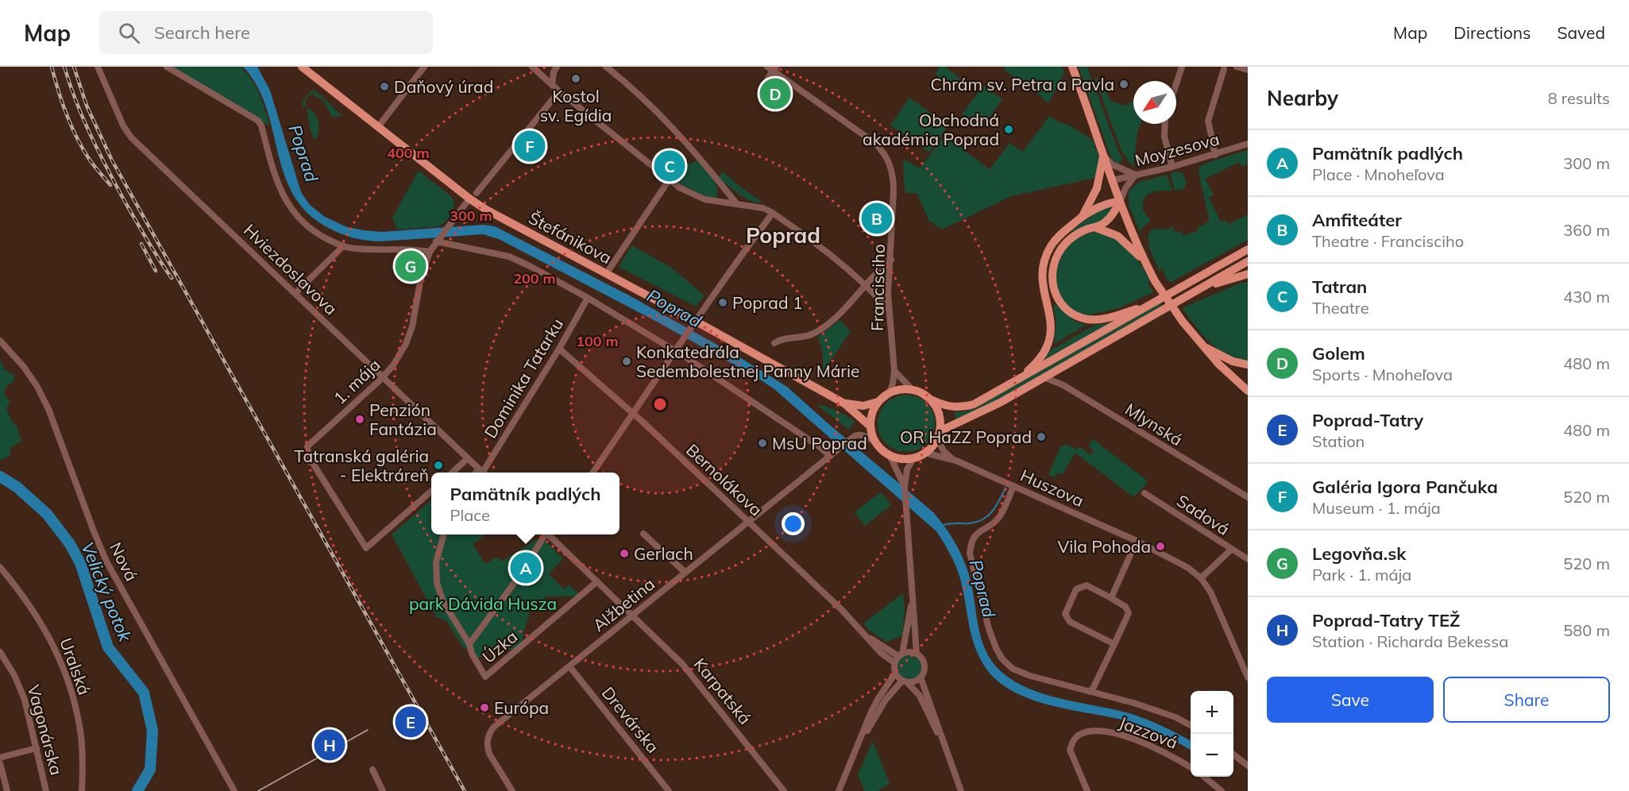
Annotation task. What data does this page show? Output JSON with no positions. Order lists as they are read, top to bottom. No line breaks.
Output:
{"streets":{"main road":["Štefánikova"],"street":["Moyzesova","Hviezdoslavova","Francisciho","Dominika Tatarku","1. mája","Mlynská","Bernolákova","Huszova","Sadová","Nová","Alžbetina","Úzka","Uralská","Karpatská","Drevárska","Vagonárska","Jazzová"]},"crossings":[["Štefánikova","Francisciho"],["Štefánikova","1. mája"],["Štefánikova","Huszova"],["Štefánikova","Alžbetina"],["Hviezdoslavova","1. mája"],["Francisciho","Huszova"],["Francisciho","Alžbetina"],["Dominika Tatarku","Bernolákova"],["Bernolákova","Alžbetina"],["Huszova","Alžbetina"],["Alžbetina","Karpatská"],["Alžbetina","Drevárska"]],"districts":["Poprad"],"water":["Poprad","Velický potok"],"parks":["park Dávida Husza"],"places":["Kostol sv. Egídia","Chrám sv. Petra a Pavla","Daňový úrad","Obchodná akadémia Poprad","Poprad 1","Konkatedrála Sedembolestnej Panny Márie","Penzión Fantázia","OR HaZZ Poprad","MsU Poprad","Tatranská galéria - Elektráreň","Vila Pohoda","Gerlach","Európa"],"north":"bottom left","page":{"header":"Map","search":"Search here","nav":["Map","Directions","Saved"],"heading":["Nearby","8 results"],"pins":["D","F","C","B","G","A","E","H"],"list":[{"mark":"A","name":"Pamätník padlých","note":"Place · Mnoheľova","value":"300 m"},{"mark":"B","name":"Amfiteáter","note":"Theatre · Francisciho","value":"360 m"},{"mark":"C","name":"Tatran","note":"Theatre","value":"430 m"},{"mark":"D","name":"Golem","note":"Sports · Mnoheľova","value":"480 m"},{"mark":"E","name":"Poprad-Tatry","note":"Station","value":"480 m"},{"mark":"F","name":"Galéria Igora Pančuka","note":"Museum · 1. mája","value":"520 m"},{"mark":"G","name":"Legovňa.sk","note":"Park · 1. mája","value":"520 m"},{"mark":"H","name":"Poprad-Tatry TEŽ","note":"Station · Richarda Bekessa","value":"580 m"}],"popup":["Pamätník padlých","Place"],"buttons":["Save","Share"],"map_buttons":["+","−"]},"rings":["400 m","300 m","200 m","100 m"]}
